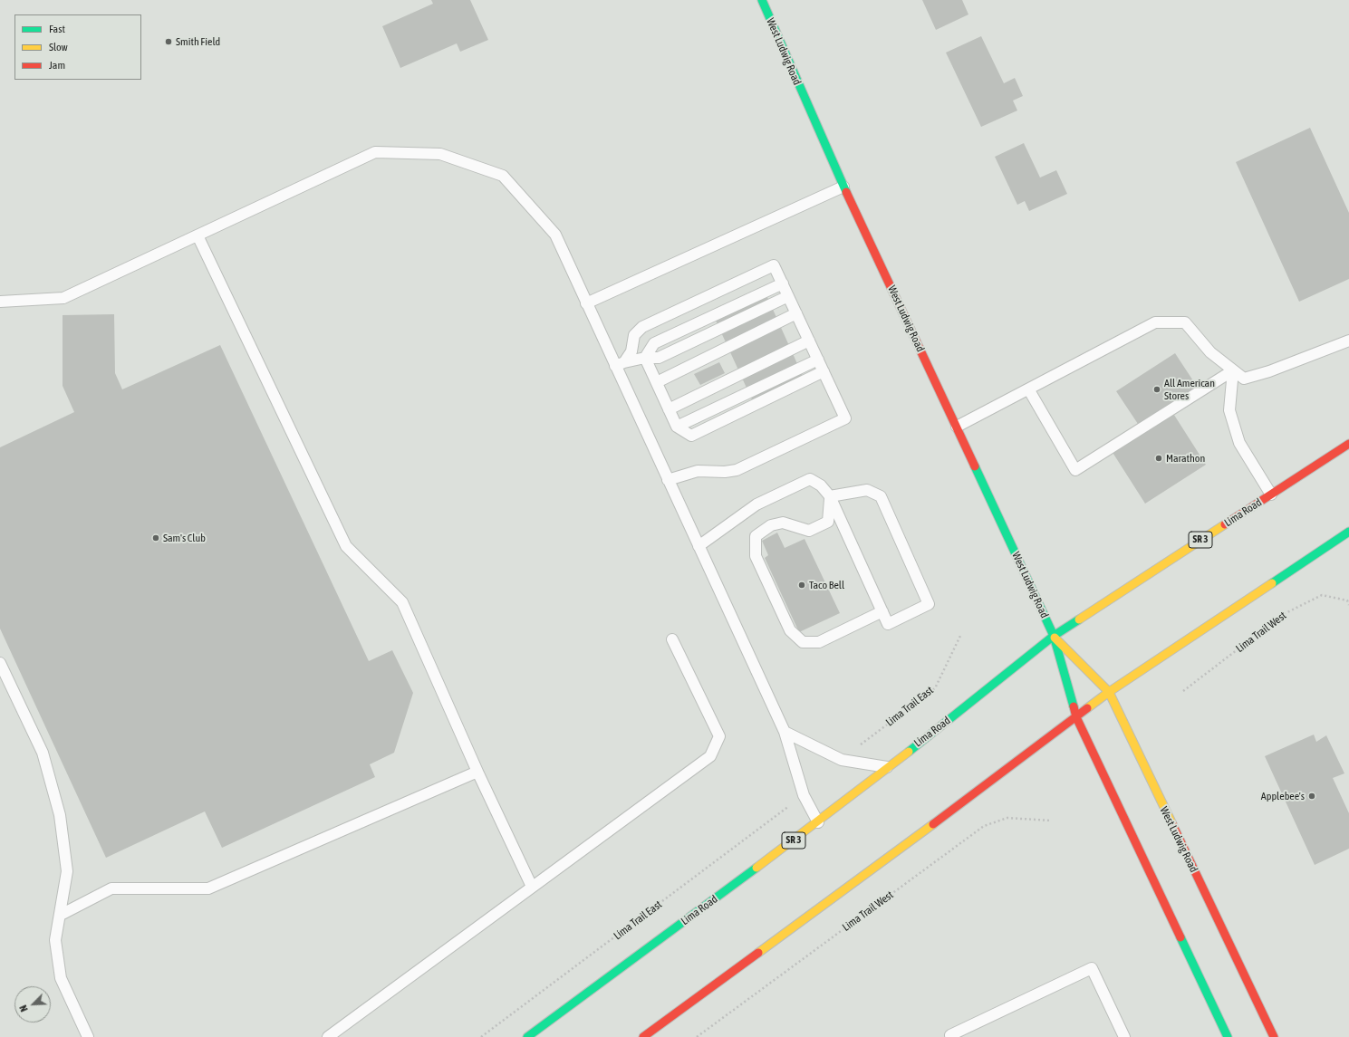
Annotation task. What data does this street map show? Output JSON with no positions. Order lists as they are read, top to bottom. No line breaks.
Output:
{"streets":{"main road":["West Ludwig Road","Lima Road","SR 3"],"path":["Lima Trail West","Lima Trail East"]},"crossings":[["West Ludwig Road","Lima Road"]],"places":["Smith Field","All American Stores","Marathon","Sam's Club","Taco Bell","Applebee's"],"legend":["Fast","Slow","Jam"],"north":"bottom left"}
